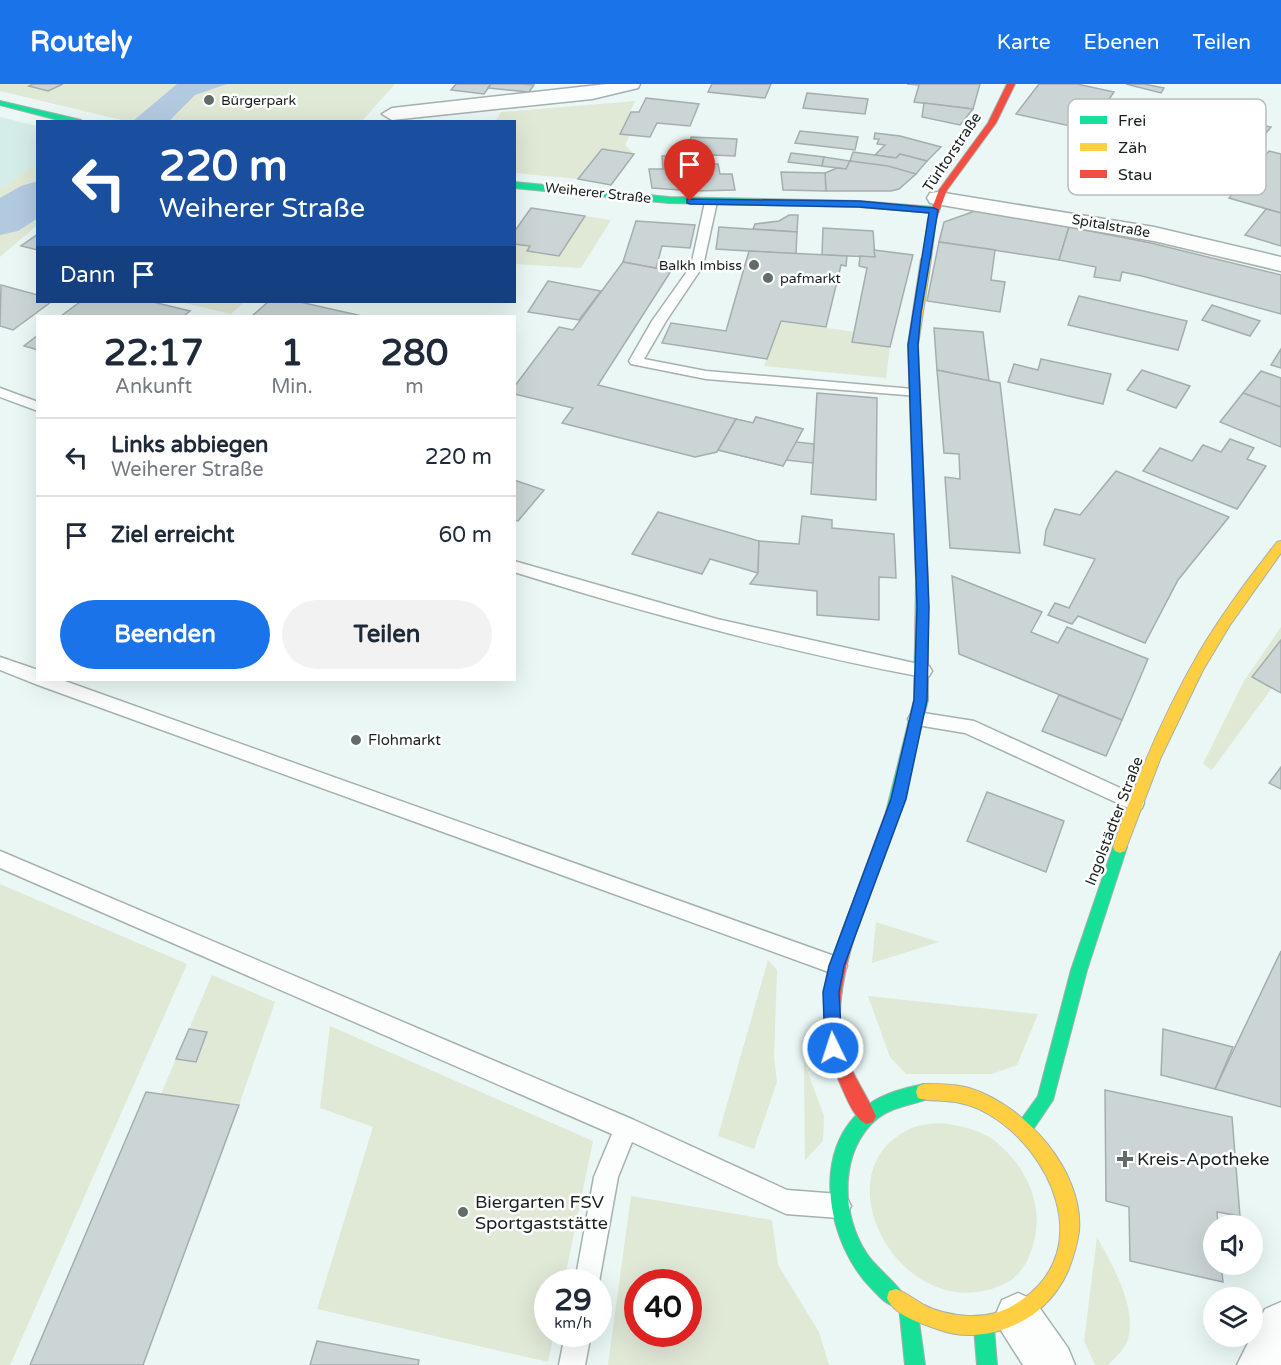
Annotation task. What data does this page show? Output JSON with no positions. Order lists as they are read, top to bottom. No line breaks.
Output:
{"streets":{"street":["Türltorstraße","Weiherer Straße","Spitalstraße","Ingolstädter Straße"]},"crossings":[["Türltorstraße","Weiherer Straße"],["Türltorstraße","Spitalstraße"],["Weiherer Straße","Spitalstraße"]],"places":{"other":["Bürgerpark","Balkh Imbiss","pafmarkt","Flohmarkt","Biergarten FSV Sportgaststätte"],"health":["Kreis-Apotheke"]},"legend":["Frei","Zäh","Stau"],"page":{"header":"Routely","nav":["Karte","Ebenen","Teilen"],"turn":["220 m","Weiherer Straße"],"then":"Dann","eta":["22:17","Ankunft","1","Min.","280","m"],"list":[{"name":"Links abbiegen","note":"Weiherer Straße","value":"220 m"},{"name":"Ziel erreicht","value":"60 m"}],"buttons":["Beenden","Teilen"],"speed":"29 km/h","limit":"40"}}
